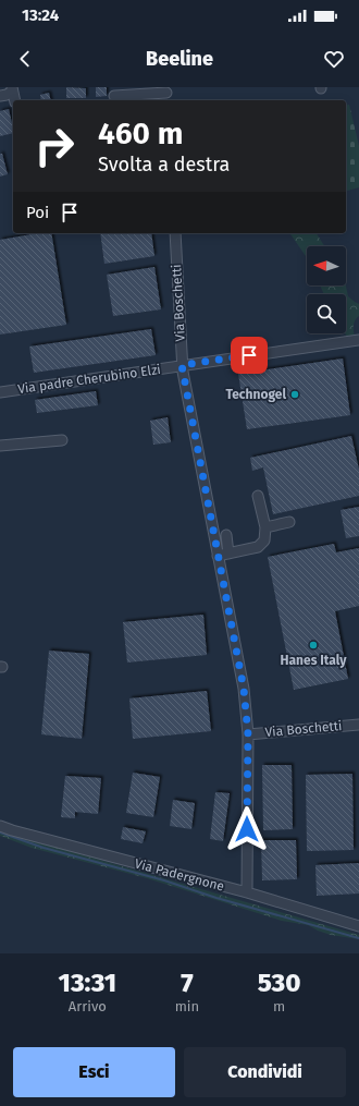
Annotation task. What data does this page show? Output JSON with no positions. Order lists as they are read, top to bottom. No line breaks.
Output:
{"streets":{"street":["Via Boschetti","Via padre Cherubino Elzi","Via Padergnone"]},"crossings":[["Via Boschetti","Via padre Cherubino Elzi"],["Via Boschetti","Via Padergnone"]],"places":["Technogel","Hanes Italy"],"north":"left","page":{"status":"13:24","header":"Beeline","turn":["460 m","Svolta a destra"],"then":"Poi","eta":["13:31","Arrivo","7","min","530","m"],"buttons":["Esci","Condividi"]}}
